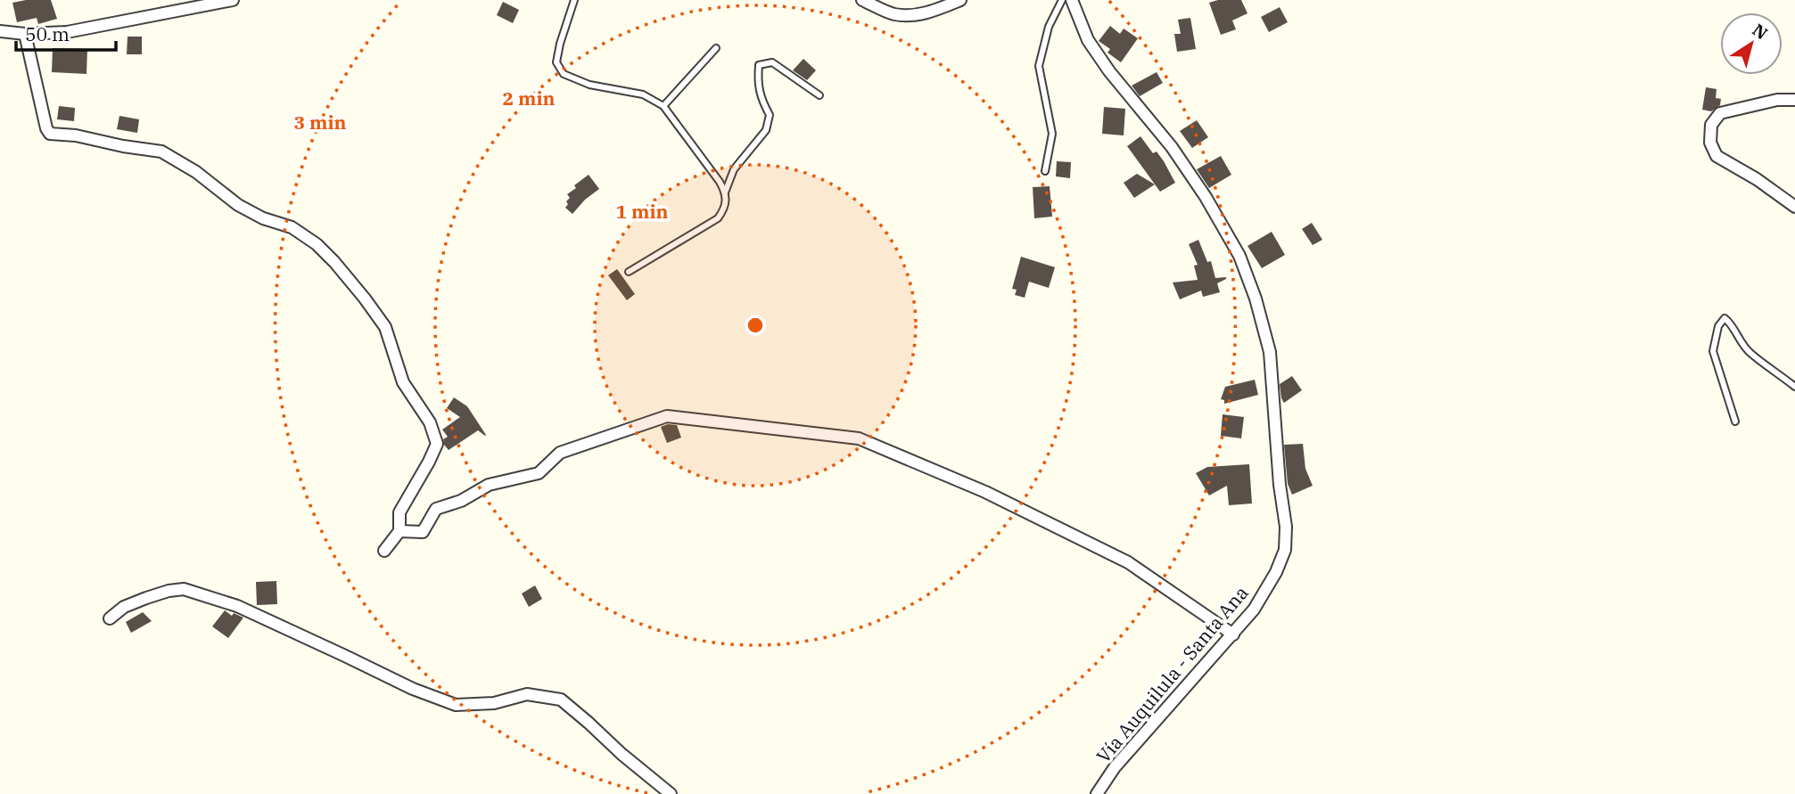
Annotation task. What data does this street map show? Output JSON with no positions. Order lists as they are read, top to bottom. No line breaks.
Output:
{"streets":{"street":["Vía Auquilula - Santa Ana"]},"scale_bar":"50 m","north":"top right","rings":["2 min","3 min","1 min"]}
